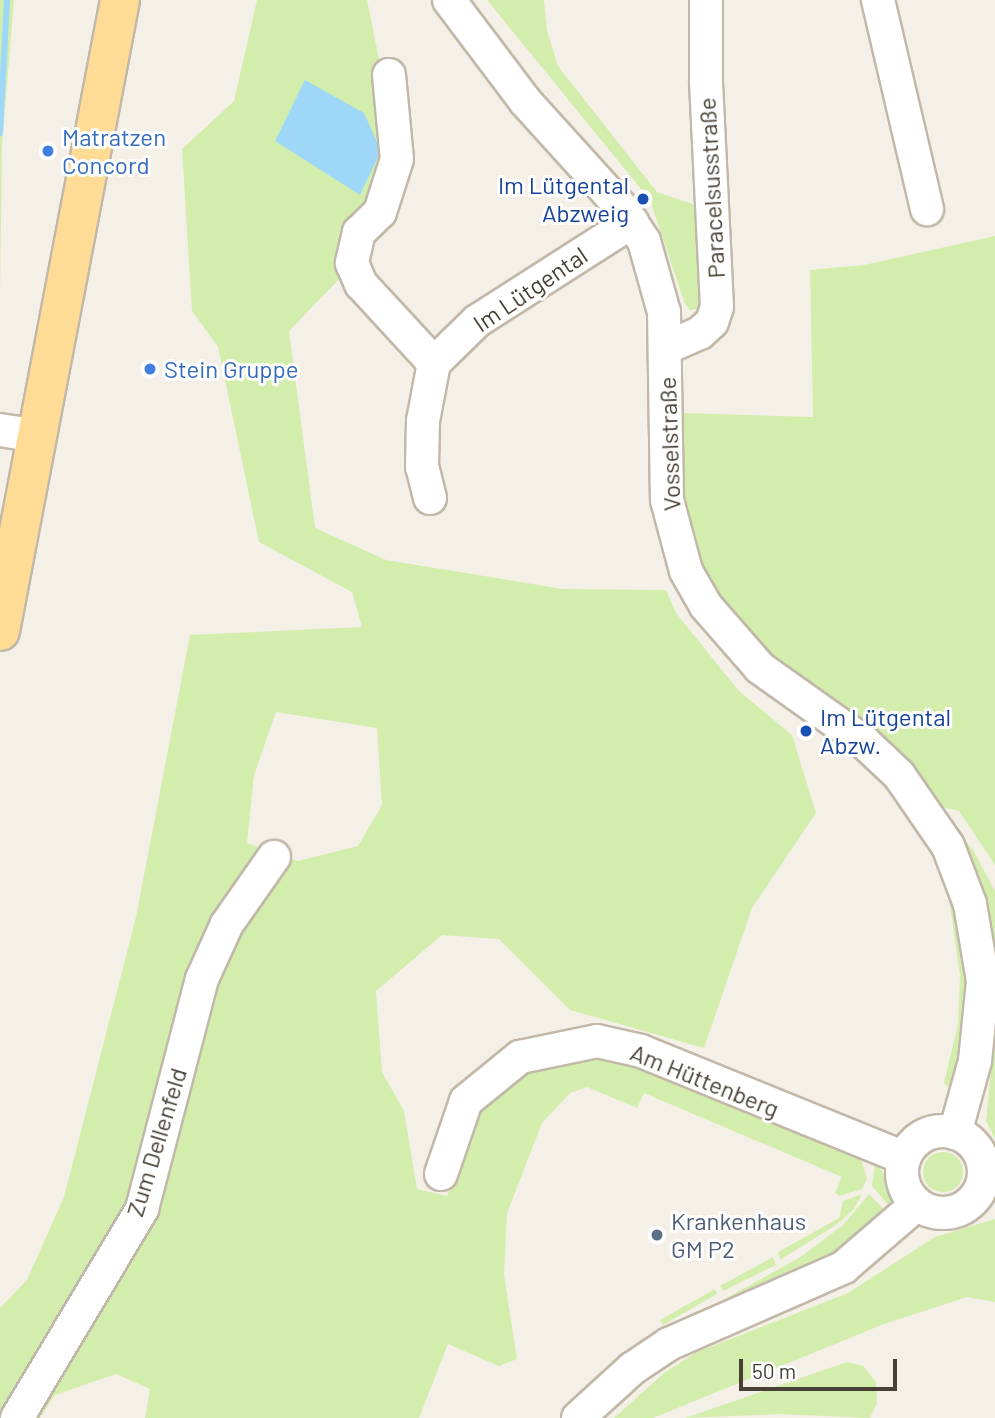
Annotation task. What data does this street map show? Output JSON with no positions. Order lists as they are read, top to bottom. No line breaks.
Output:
{"streets":{"street":["Paracelsusstraße","Im Lütgental","Vosselstraße","Am Hüttenberg","Zum Dellenfeld"]},"crossings":[["Paracelsusstraße","Vosselstraße"],["Im Lütgental","Vosselstraße"],["Vosselstraße","Am Hüttenberg"]],"places":["Matratzen Concord","Im Lütgental Abzweig","Stein Gruppe","Im Lütgental Abzw.","Krankenhaus GM P2"],"scale_bar":"50 m"}
